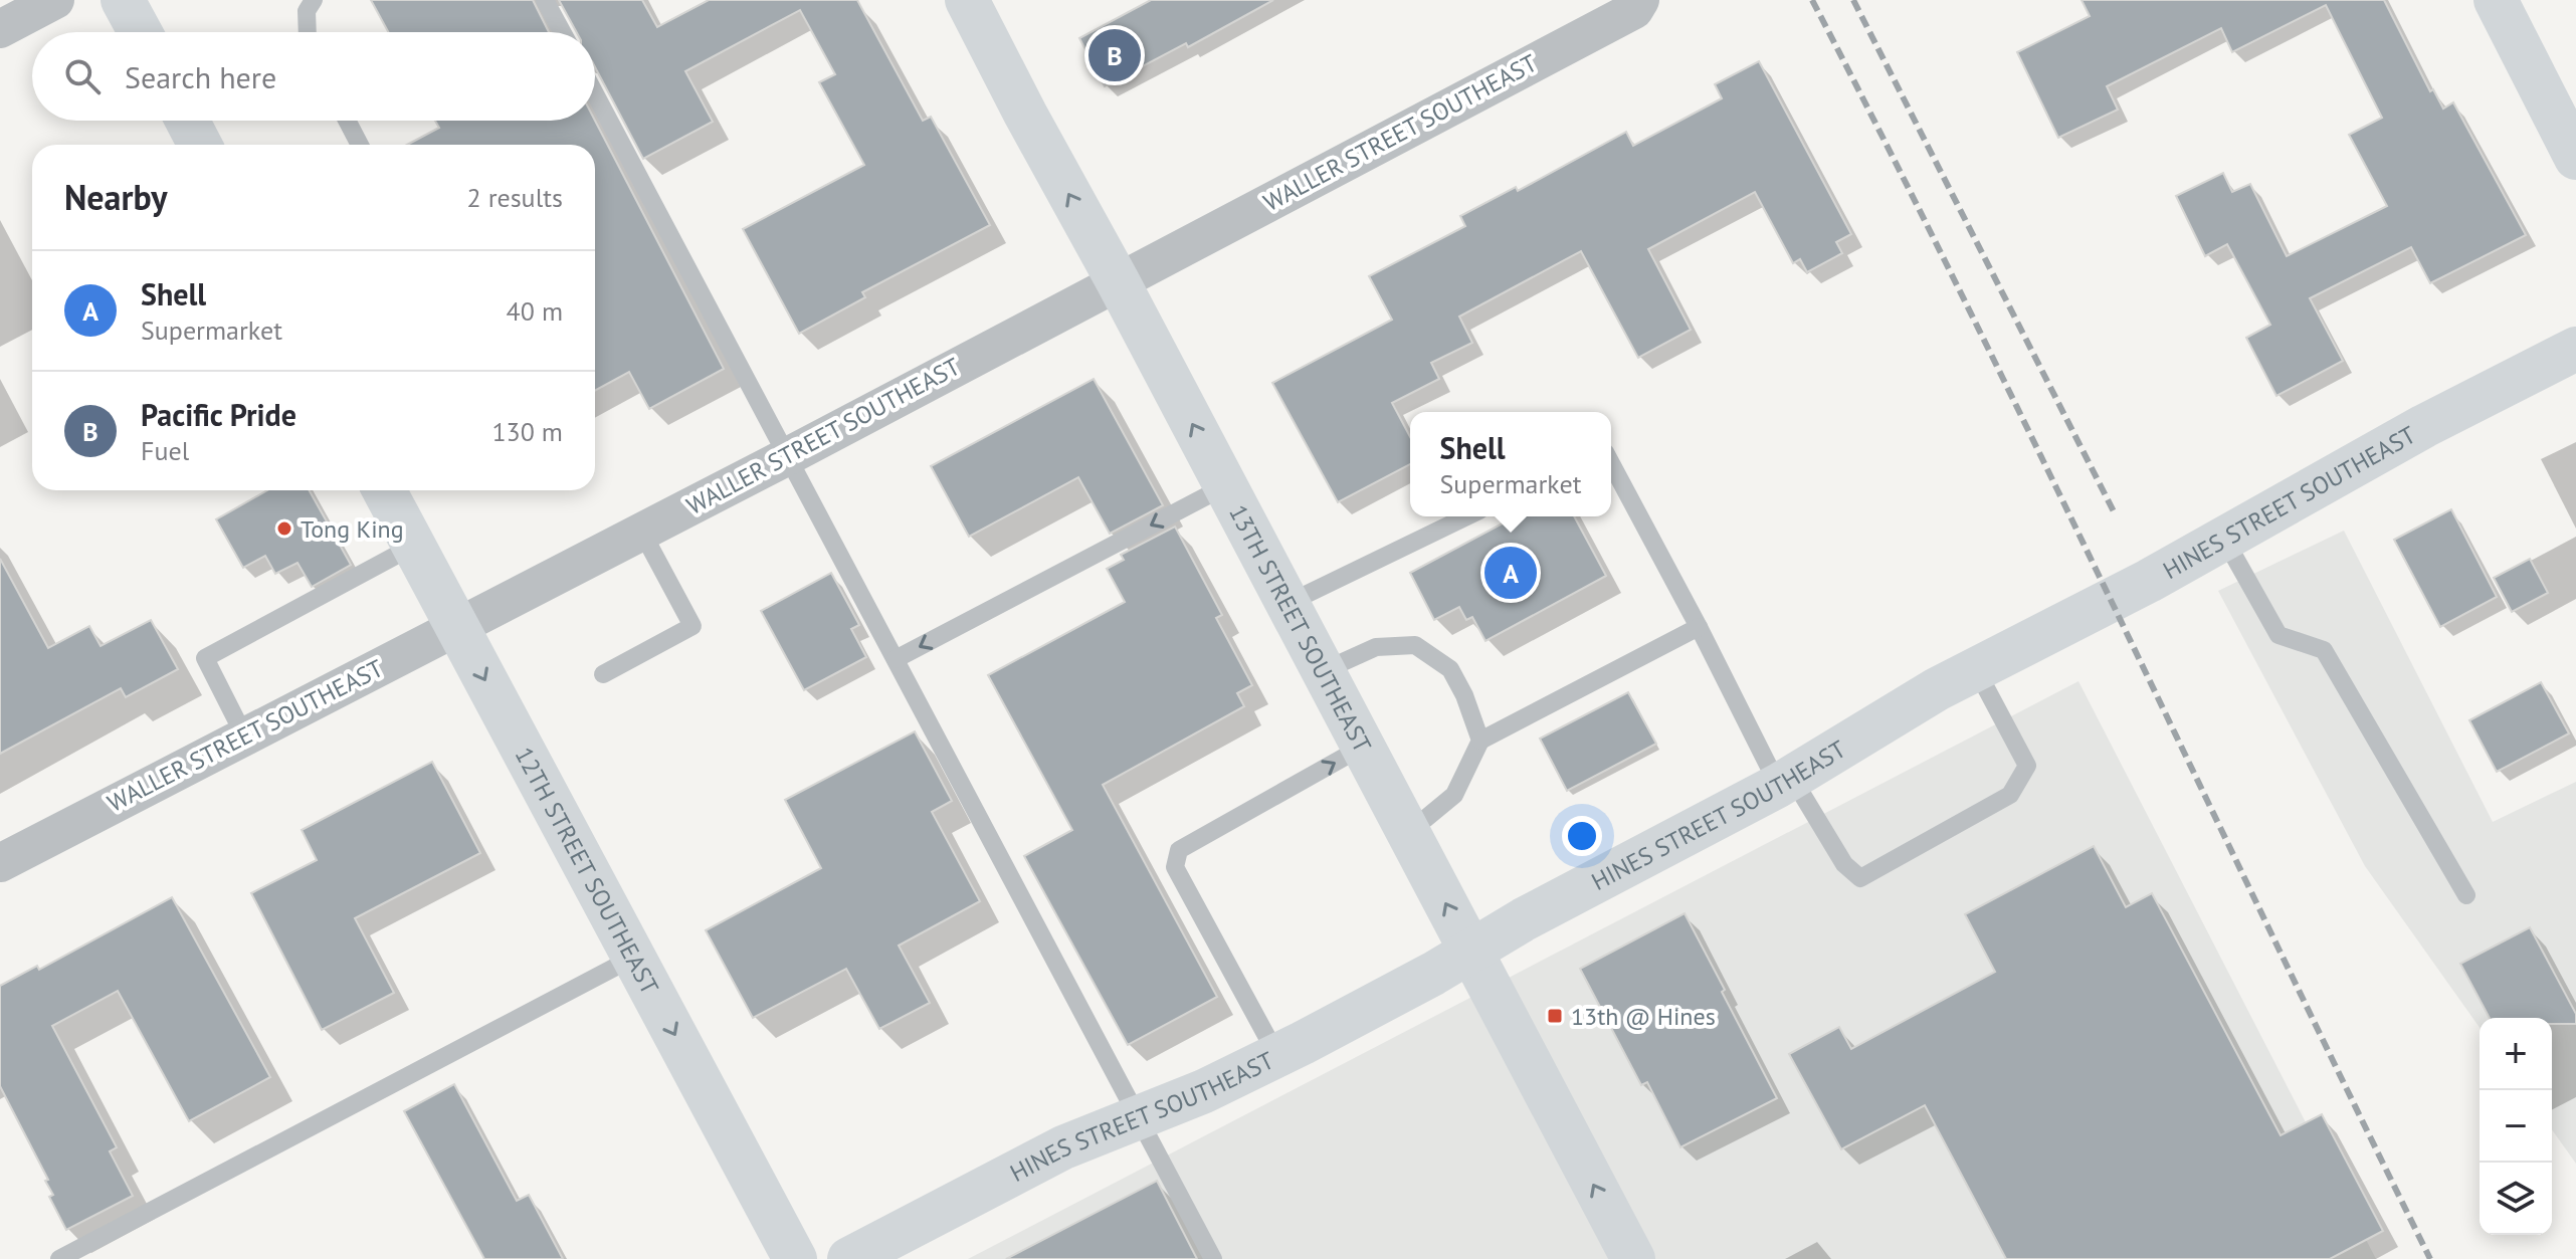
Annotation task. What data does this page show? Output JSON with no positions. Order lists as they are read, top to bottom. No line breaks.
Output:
{"streets":{"main road":["HINES STREET SOUTHEAST","13TH STREET SOUTHEAST","12TH STREET SOUTHEAST"],"street":["WALLER STREET SOUTHEAST"]},"crossings":[["WALLER STREET SOUTHEAST","13TH STREET SOUTHEAST"],["WALLER STREET SOUTHEAST","12TH STREET SOUTHEAST"],["HINES STREET SOUTHEAST","13TH STREET SOUTHEAST"]],"one_way":["13TH STREET SOUTHEAST","12TH STREET SOUTHEAST"],"places":{"other":["Tong King"],"transit":["13th @ Hines"]},"page":{"pins":["B","A"],"search":"Search here","heading":["Nearby","2 results"],"list":[{"mark":"A","name":"Shell","note":"Supermarket","value":"40 m"},{"mark":"B","name":"Pacific Pride","note":"Fuel","value":"130 m"}],"popup":["Shell","Supermarket"],"map_buttons":["+","−"]}}
